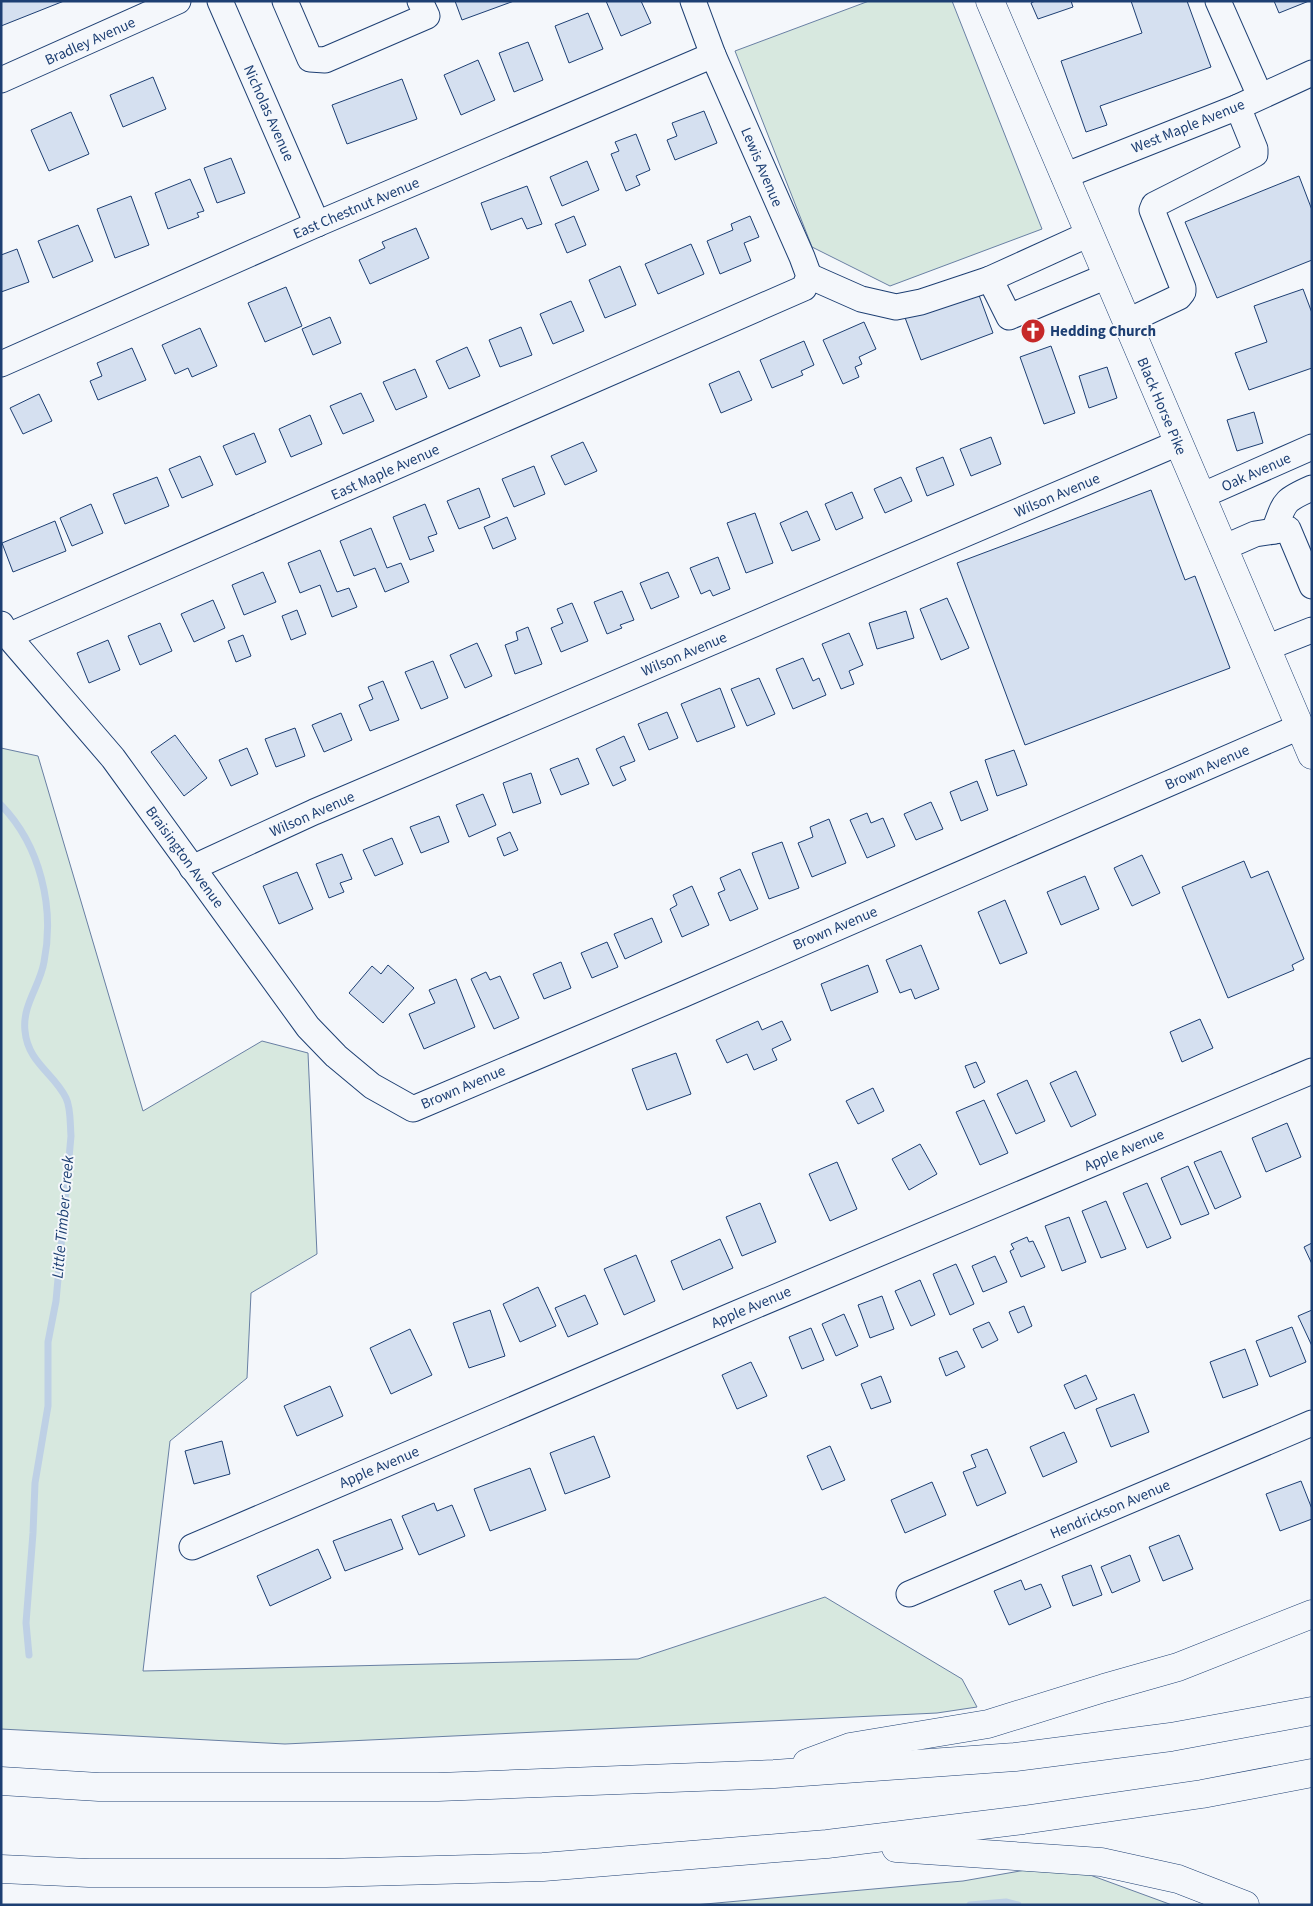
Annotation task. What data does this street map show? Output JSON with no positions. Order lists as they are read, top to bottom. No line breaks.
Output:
{"streets":{"main road":["Black Horse Pike"],"street":["Bradley Avenue","Nicholas Avenue","West Maple Avenue","Lewis Avenue","East Chestnut Avenue","East Maple Avenue","Oak Avenue","Wilson Avenue","Brown Avenue","Braisington Avenue","Apple Avenue","Hendrickson Avenue"]},"crossings":[["Nicholas Avenue","East Chestnut Avenue"],["West Maple Avenue","Black Horse Pike"],["Lewis Avenue","East Chestnut Avenue"],["Lewis Avenue","East Maple Avenue"],["Black Horse Pike","Oak Avenue"],["Black Horse Pike","Wilson Avenue"],["Black Horse Pike","Brown Avenue"],["East Maple Avenue","Braisington Avenue"],["Wilson Avenue","Braisington Avenue"],["Brown Avenue","Braisington Avenue"]],"water":["Little Timber Creek"],"places":{"church":["Hedding Church"]}}
